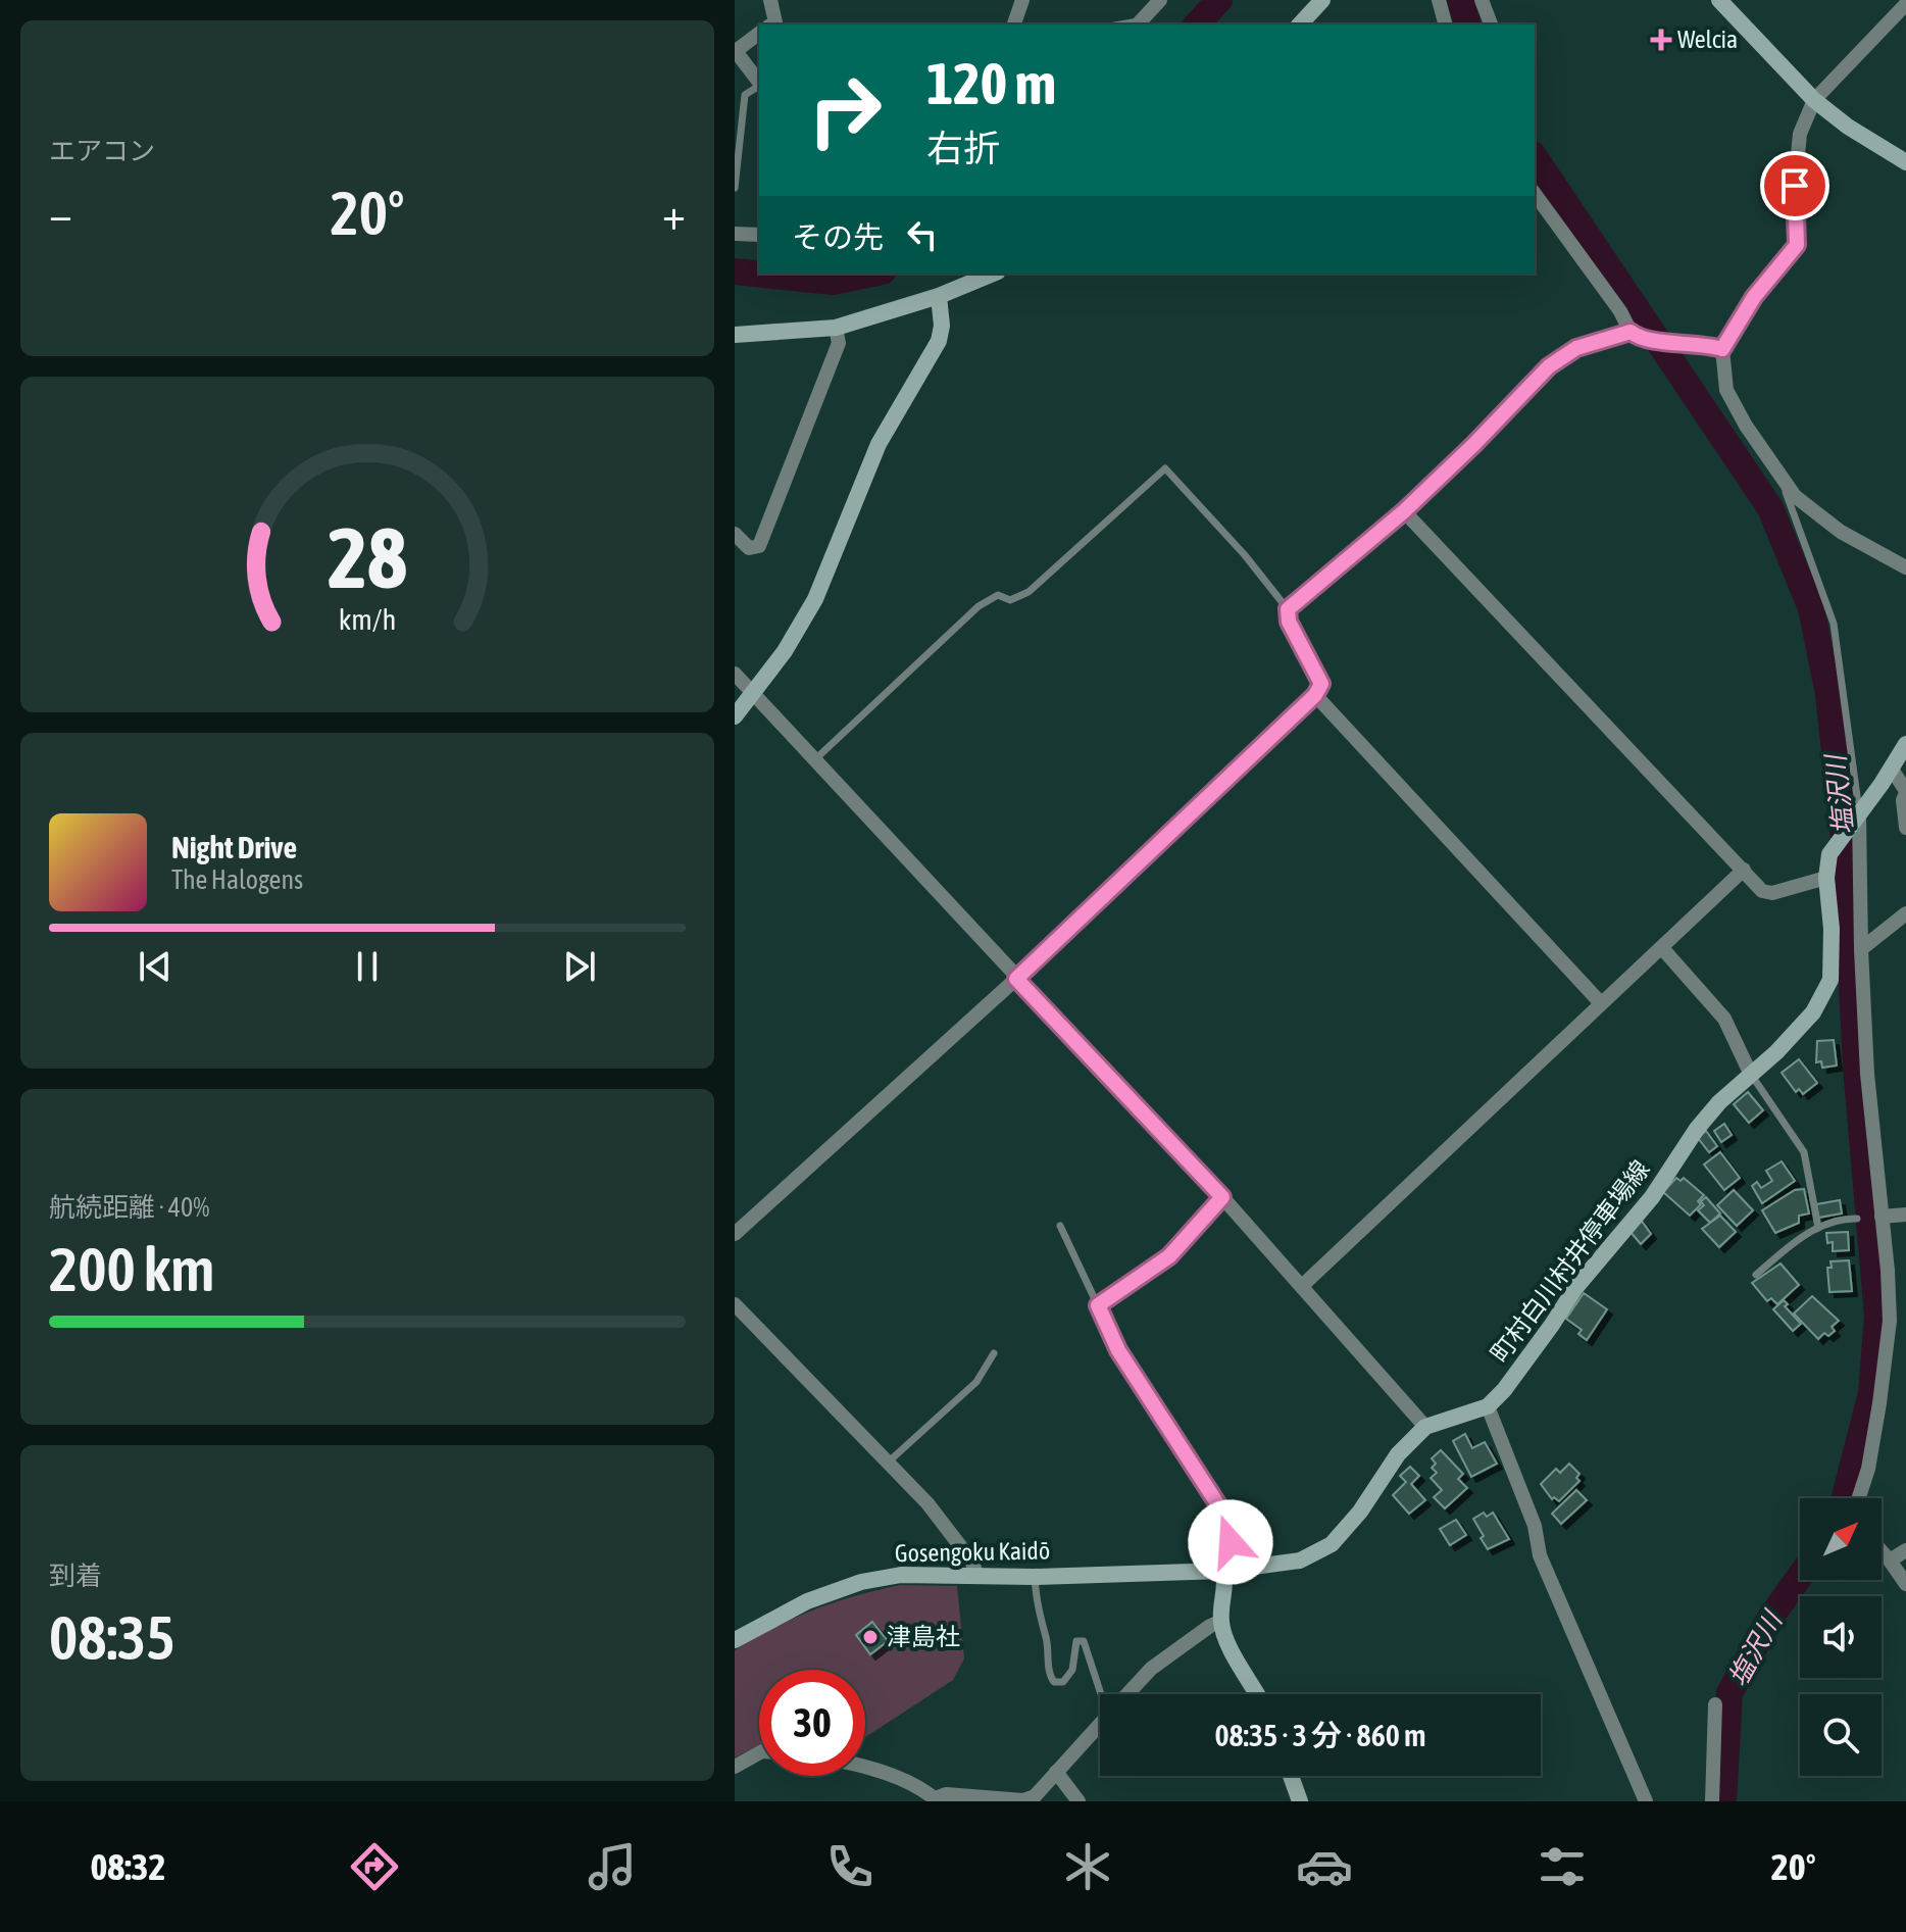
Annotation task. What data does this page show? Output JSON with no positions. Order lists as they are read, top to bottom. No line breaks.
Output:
{"streets":{"main road":["町村白川村井停車場線","Gosengoku Kaidō"]},"water":["塩沢川"],"places":{"health":["Welcia"],"other":["津島社"]},"north":"top right","page":{"tile":["エアコン",["航続距離 · 40%","200 km"],["到着","08:35"]],"turn":["120 m","右折"],"heat":["−","20°","+"],"then":"その先","song":["Night Drive","The Halogens"],"limit":"30","trip":"08:35 · 3 分 · 860 m","tabs":["08:32","20°"],"gauge":["28","km/h"]}}
